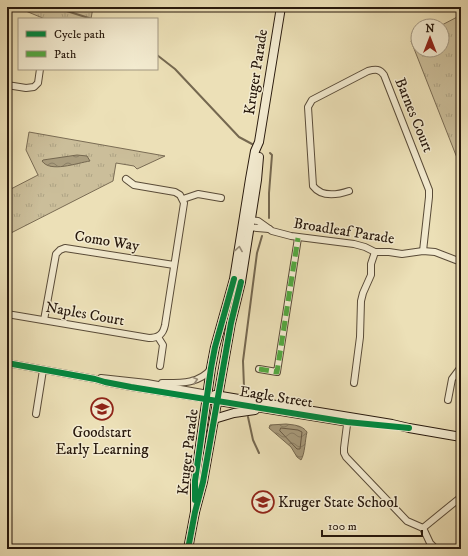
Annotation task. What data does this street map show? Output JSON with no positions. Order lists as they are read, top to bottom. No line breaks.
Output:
{"streets":{"street":["Kruger Parade","Barnes Court","Broadleaf Parade","Como Way","Naples Court","Eagle Street"]},"crossings":[["Kruger Parade","Broadleaf Parade"],["Kruger Parade","Eagle Street"],["Barnes Court","Broadleaf Parade"],["Como Way","Naples Court"]],"places":{"school or university":["Goodstart Early Learning","Kruger State School"]},"legend":["Cycle path","Path"],"scale_bar":"100 m","north":"top"}
